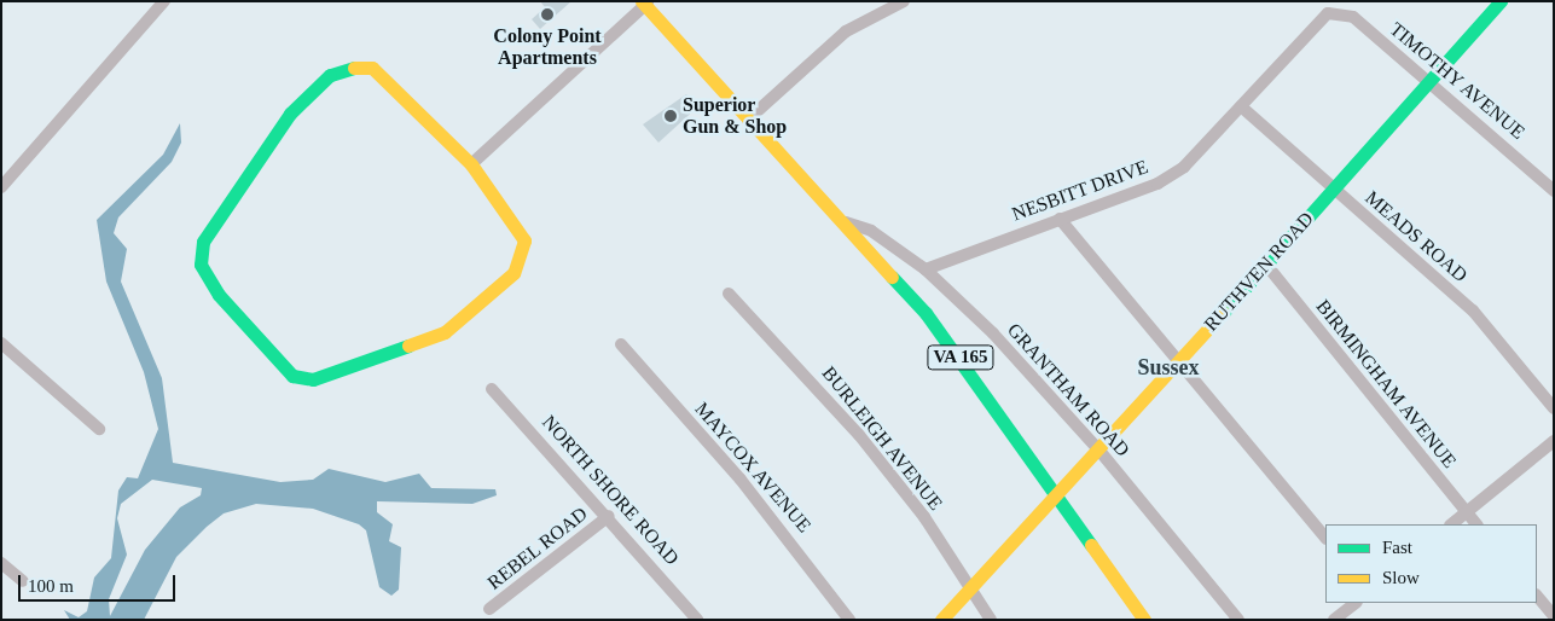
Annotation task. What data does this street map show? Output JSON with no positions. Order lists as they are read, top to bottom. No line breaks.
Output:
{"streets":{"street":["TIMOTHY AVENUE","NESBITT DRIVE","MEADS ROAD","RUTHVEN ROAD","VA 165","BIRMINGHAM AVENUE","GRANTHAM ROAD","BURLEIGH AVENUE","MAYCOX AVENUE","NORTH SHORE ROAD","REBEL ROAD"]},"crossings":[["TIMOTHY AVENUE","NESBITT DRIVE"],["TIMOTHY AVENUE","RUTHVEN ROAD"],["NESBITT DRIVE","MEADS ROAD"],["NESBITT DRIVE","GRANTHAM ROAD"],["MEADS ROAD","RUTHVEN ROAD"],["RUTHVEN ROAD","VA 165"],["RUTHVEN ROAD","BIRMINGHAM AVENUE"],["RUTHVEN ROAD","GRANTHAM ROAD"],["RUTHVEN ROAD","BURLEIGH AVENUE"],["VA 165","GRANTHAM ROAD"],["NORTH SHORE ROAD","REBEL ROAD"]],"districts":["Sussex"],"places":["Colony Point Apartments","Superior Gun & Shop"],"legend":["Fast","Slow"],"scale_bar":"100 m"}
